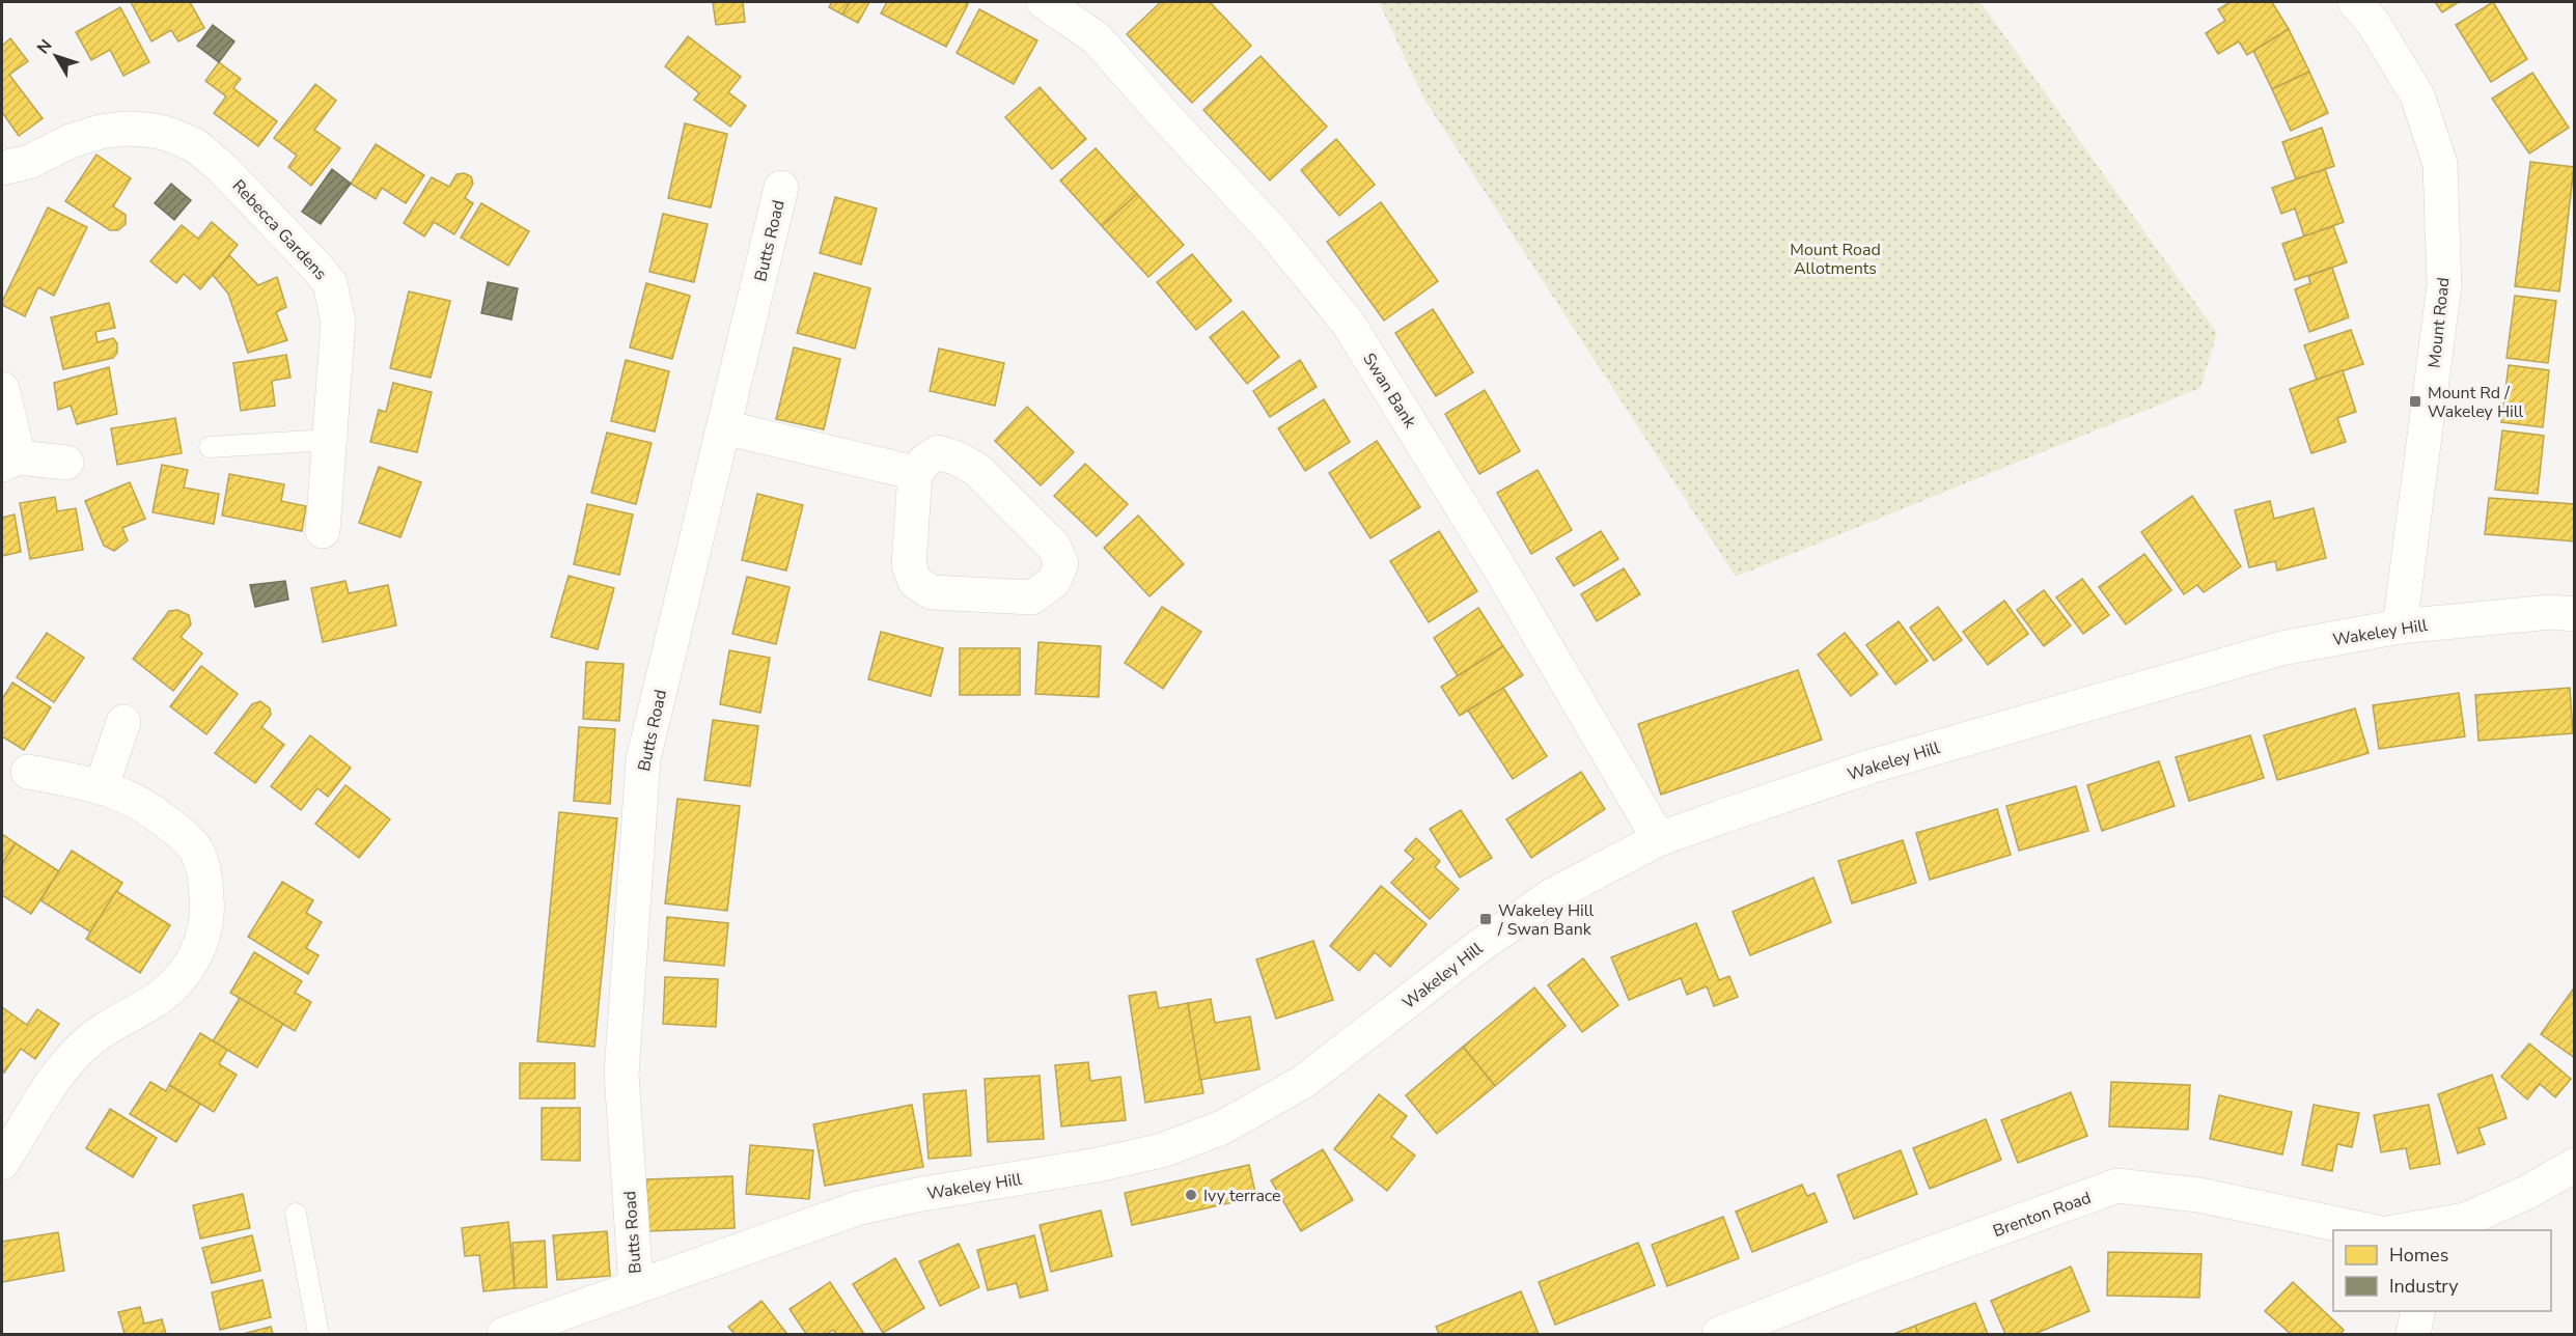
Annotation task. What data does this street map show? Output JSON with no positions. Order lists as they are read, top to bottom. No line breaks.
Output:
{"streets":{"street":["Rebecca Gardens","Butts Road","Mount Road","Swan Bank","Wakeley Hill","Brenton Road"]},"crossings":[["Butts Road","Wakeley Hill"],["Mount Road","Wakeley Hill"],["Swan Bank","Wakeley Hill"]],"parks":["Mount Road Allotments"],"places":{"transit":["Mount Rd / Wakeley Hill","Wakeley Hill / Swan Bank"],"other":["Ivy terrace"]},"legend":["Homes","Industry"],"north":"top left"}
